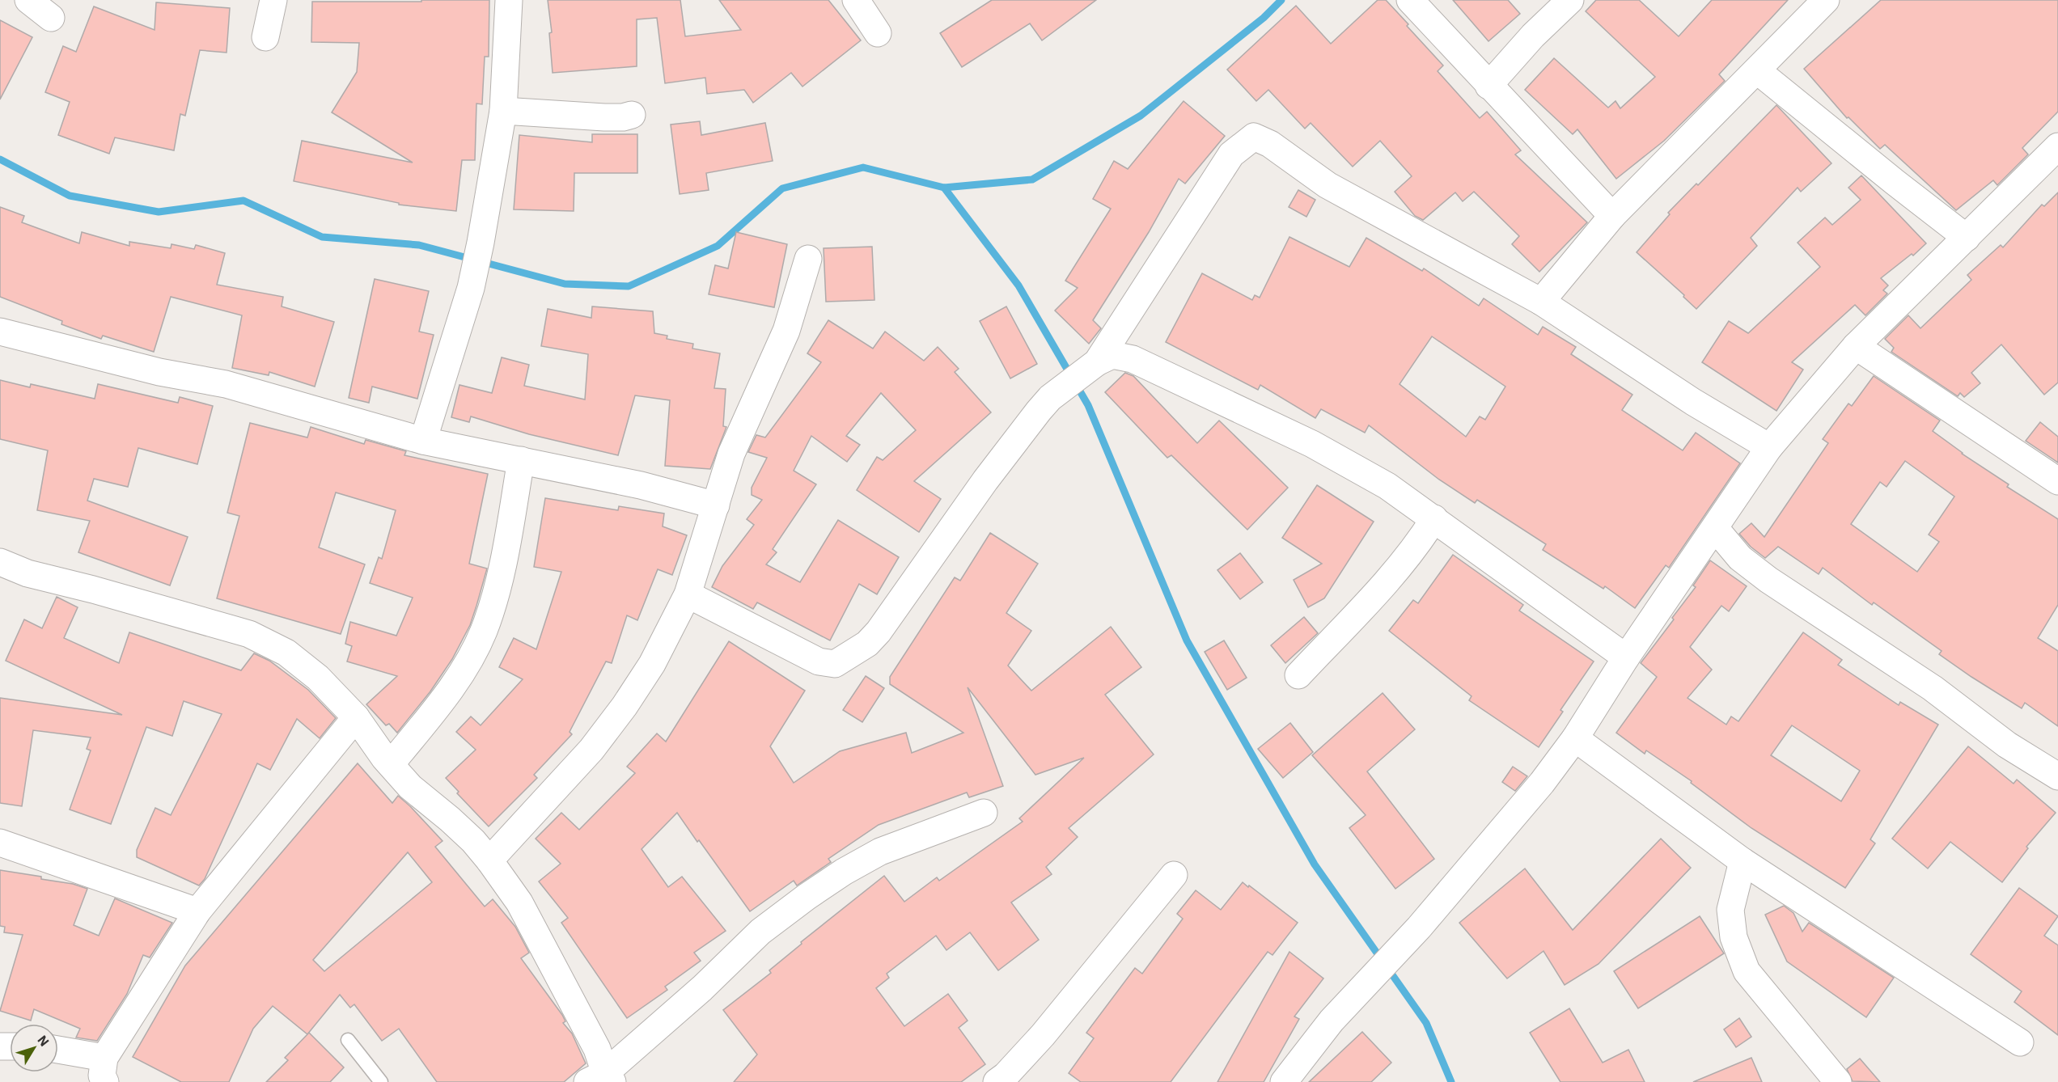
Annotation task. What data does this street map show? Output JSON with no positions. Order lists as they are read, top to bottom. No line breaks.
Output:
{"north":"top right"}
